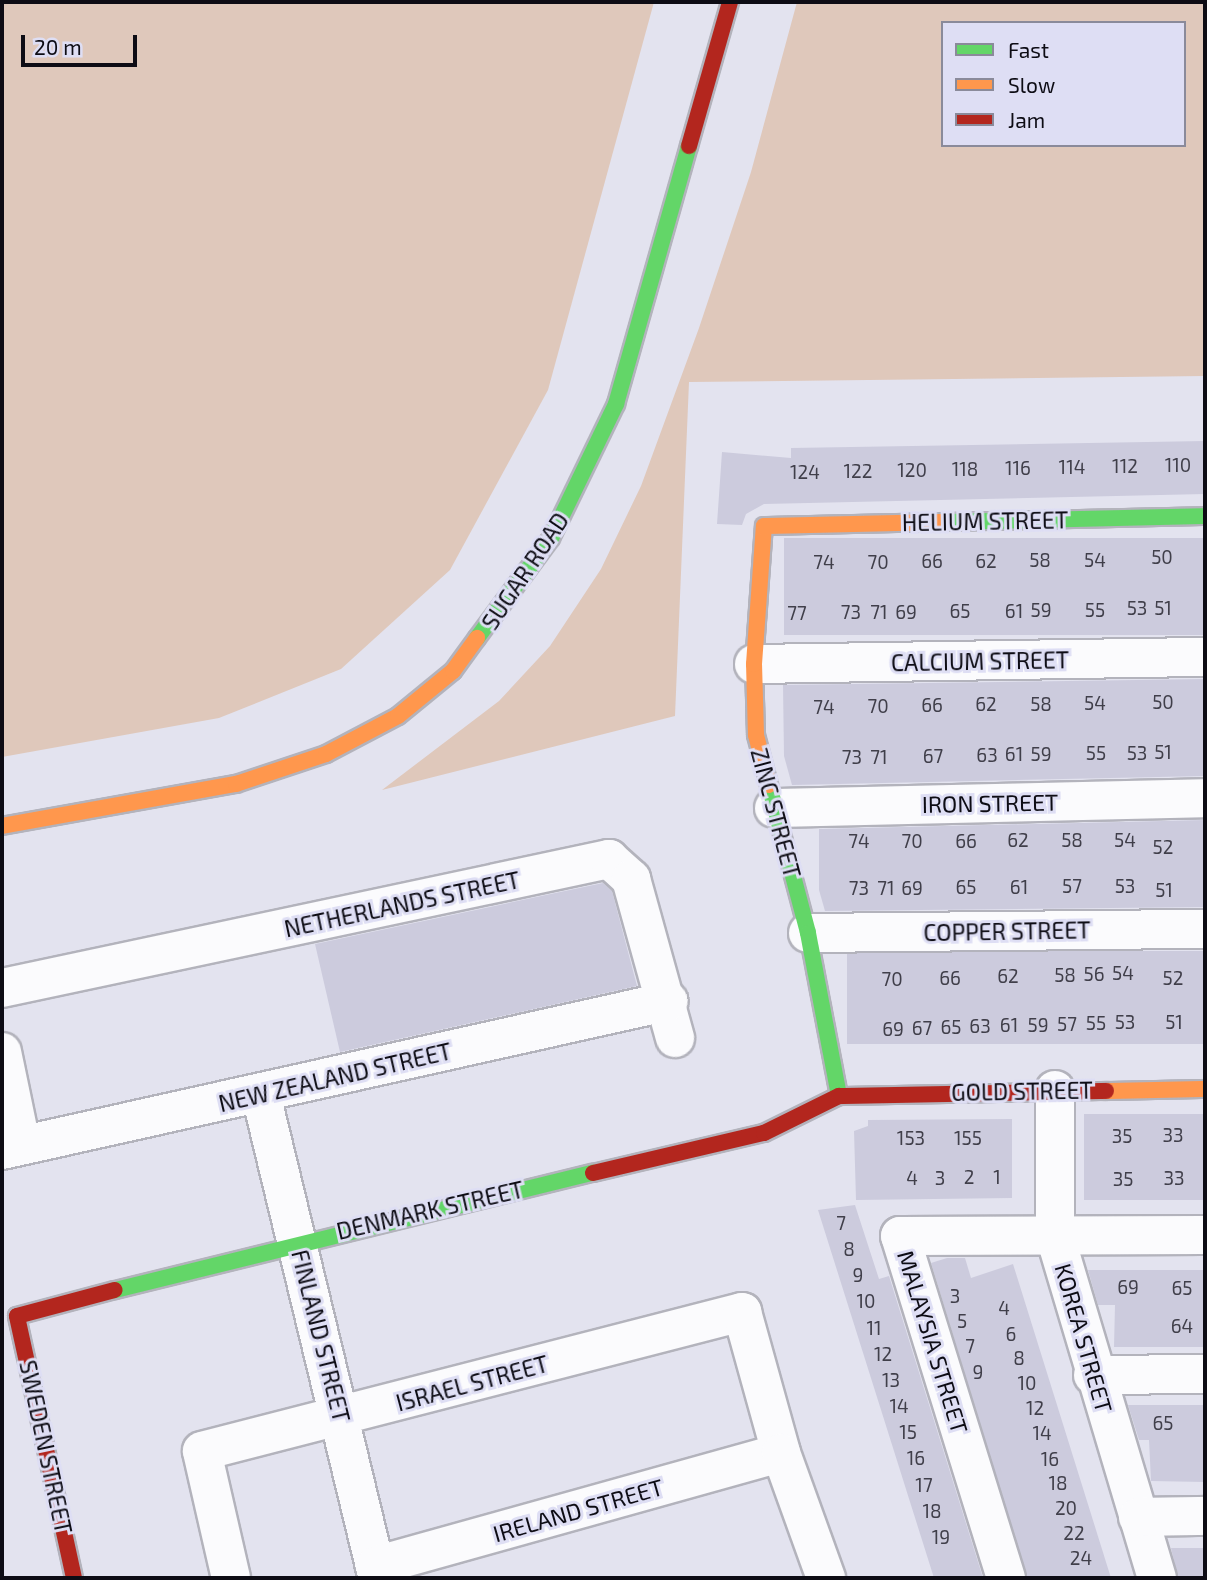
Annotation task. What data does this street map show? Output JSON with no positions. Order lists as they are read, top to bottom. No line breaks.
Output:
{"streets":{"street":["HELIUM STREET","SUGAR ROAD","CALCIUM STREET","IRON STREET","ZINC STREET","NETHERLANDS STREET","COPPER STREET","NEW ZEALAND STREET","GOLD STREET","DENMARK STREET","FINLAND STREET","KOREA STREET","MALAYSIA STREET","ISRAEL STREET","SWEDEN STREET","IRELAND STREET"]},"crossings":[["HELIUM STREET","ZINC STREET"],["CALCIUM STREET","ZINC STREET"],["IRON STREET","ZINC STREET"],["ZINC STREET","COPPER STREET"],["ZINC STREET","GOLD STREET"],["ZINC STREET","DENMARK STREET"],["NETHERLANDS STREET","NEW ZEALAND STREET"],["NEW ZEALAND STREET","FINLAND STREET"],["GOLD STREET","DENMARK STREET"],["GOLD STREET","KOREA STREET"],["DENMARK STREET","FINLAND STREET"],["DENMARK STREET","SWEDEN STREET"],["FINLAND STREET","ISRAEL STREET"],["FINLAND STREET","IRELAND STREET"],["KOREA STREET","MALAYSIA STREET"],["ISRAEL STREET","IRELAND STREET"]],"house_numbers":["110","112","114","116","118","120","122","124","50","58","54","66","62","74","70","53","51","59","55","65","61","73","71","69","77","50","54","62","58","66","70","74","51","55","53","61","59","63","67","73","71","62","58","54","74","70","66","52","57","53","65","61","73","71","69","51","54","56","58","62","66","52","70","53","51","55","57","61","59","63","65","67","69","33","35","153","155","2","1","4","3","33","35","7","8","9","69","65","3","10","4","5","64","11","6","7","12","8","9","13","10","14","12","65","15","14","16","16","18","17","20","18","22","19","24"],"legend":["Fast","Slow","Jam"],"scale_bar":"20 m"}
